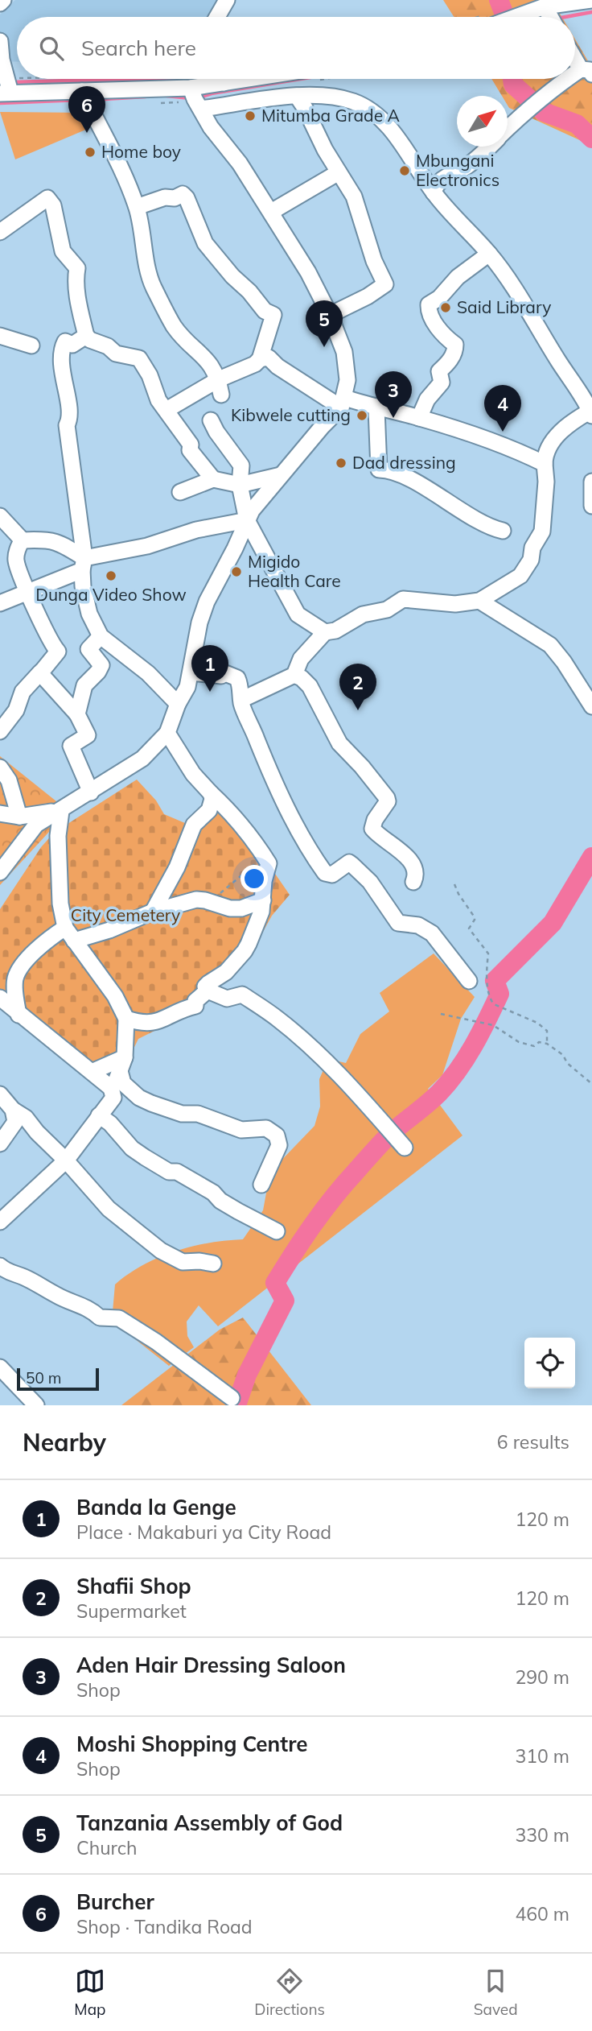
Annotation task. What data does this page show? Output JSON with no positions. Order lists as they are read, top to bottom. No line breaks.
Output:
{"parks":["City Cemetery"],"places":["Mitumba Grade A","Home boy","Mbungani Electronics","Said Library","Kibwele cutting","Dad dressing","Migido Health Care","Dunga Video Show"],"scale_bar":"50 m","north":"top right","page":{"search":"Search here","pins":["6","5","3","4","1","2"],"scale":"50 m","heading":["Nearby","6 results"],"list":[{"mark":"1","name":"Banda la Genge","note":"Place · Makaburi ya City Road","value":"120 m"},{"mark":"2","name":"Shafii Shop","note":"Supermarket","value":"120 m"},{"mark":"3","name":"Aden Hair Dressing Saloon","note":"Shop","value":"290 m"},{"mark":"4","name":"Moshi Shopping Centre","note":"Shop","value":"310 m"},{"mark":"5","name":"Tanzania Assembly of God","note":"Church","value":"330 m"},{"mark":"6","name":"Burcher","note":"Shop · Tandika Road","value":"460 m"}],"nav":["Map","Directions","Saved"]}}
